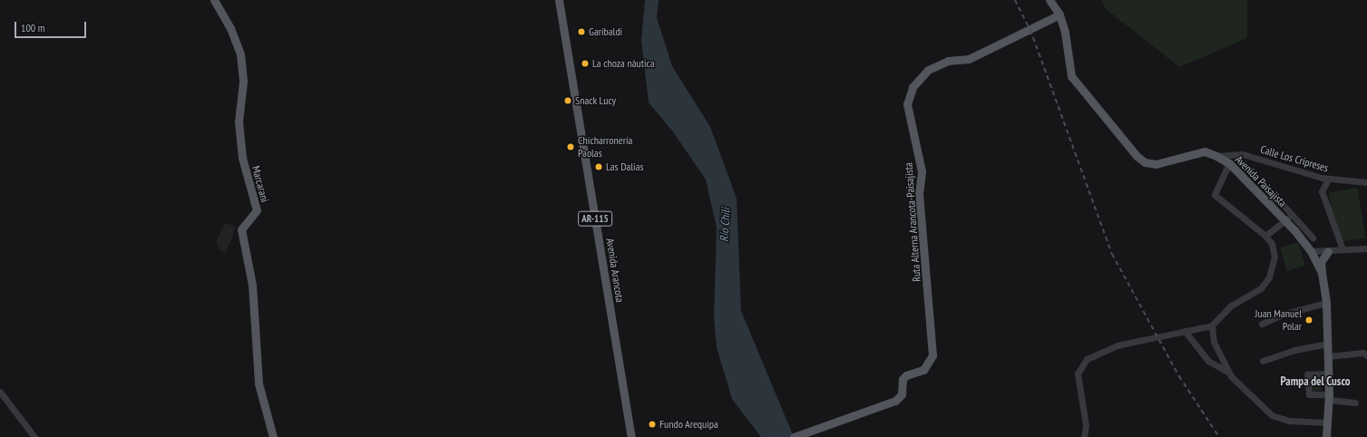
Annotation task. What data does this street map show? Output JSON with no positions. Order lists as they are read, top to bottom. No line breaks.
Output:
{"streets":{"main road":["Avenida Paisajista","Marcarani","AR-115","Ruta Alterna Arancota-Paisajista","Avenida Arancota"],"street":["Calle Los Cripreses"]},"crossings":[["Calle Los Cripreses","Avenida Paisajista"],["Avenida Paisajista","Ruta Alterna Arancota-Paisajista"]],"districts":["Pampa del Cusco"],"water":["Río Chili"],"places":["Garibaldi","La choza náutica","Snack Lucy","Chicharronería Paolas","Las Dalias","Juan Manuel Polar","Fundo Arequipa"],"scale_bar":"100 m"}
